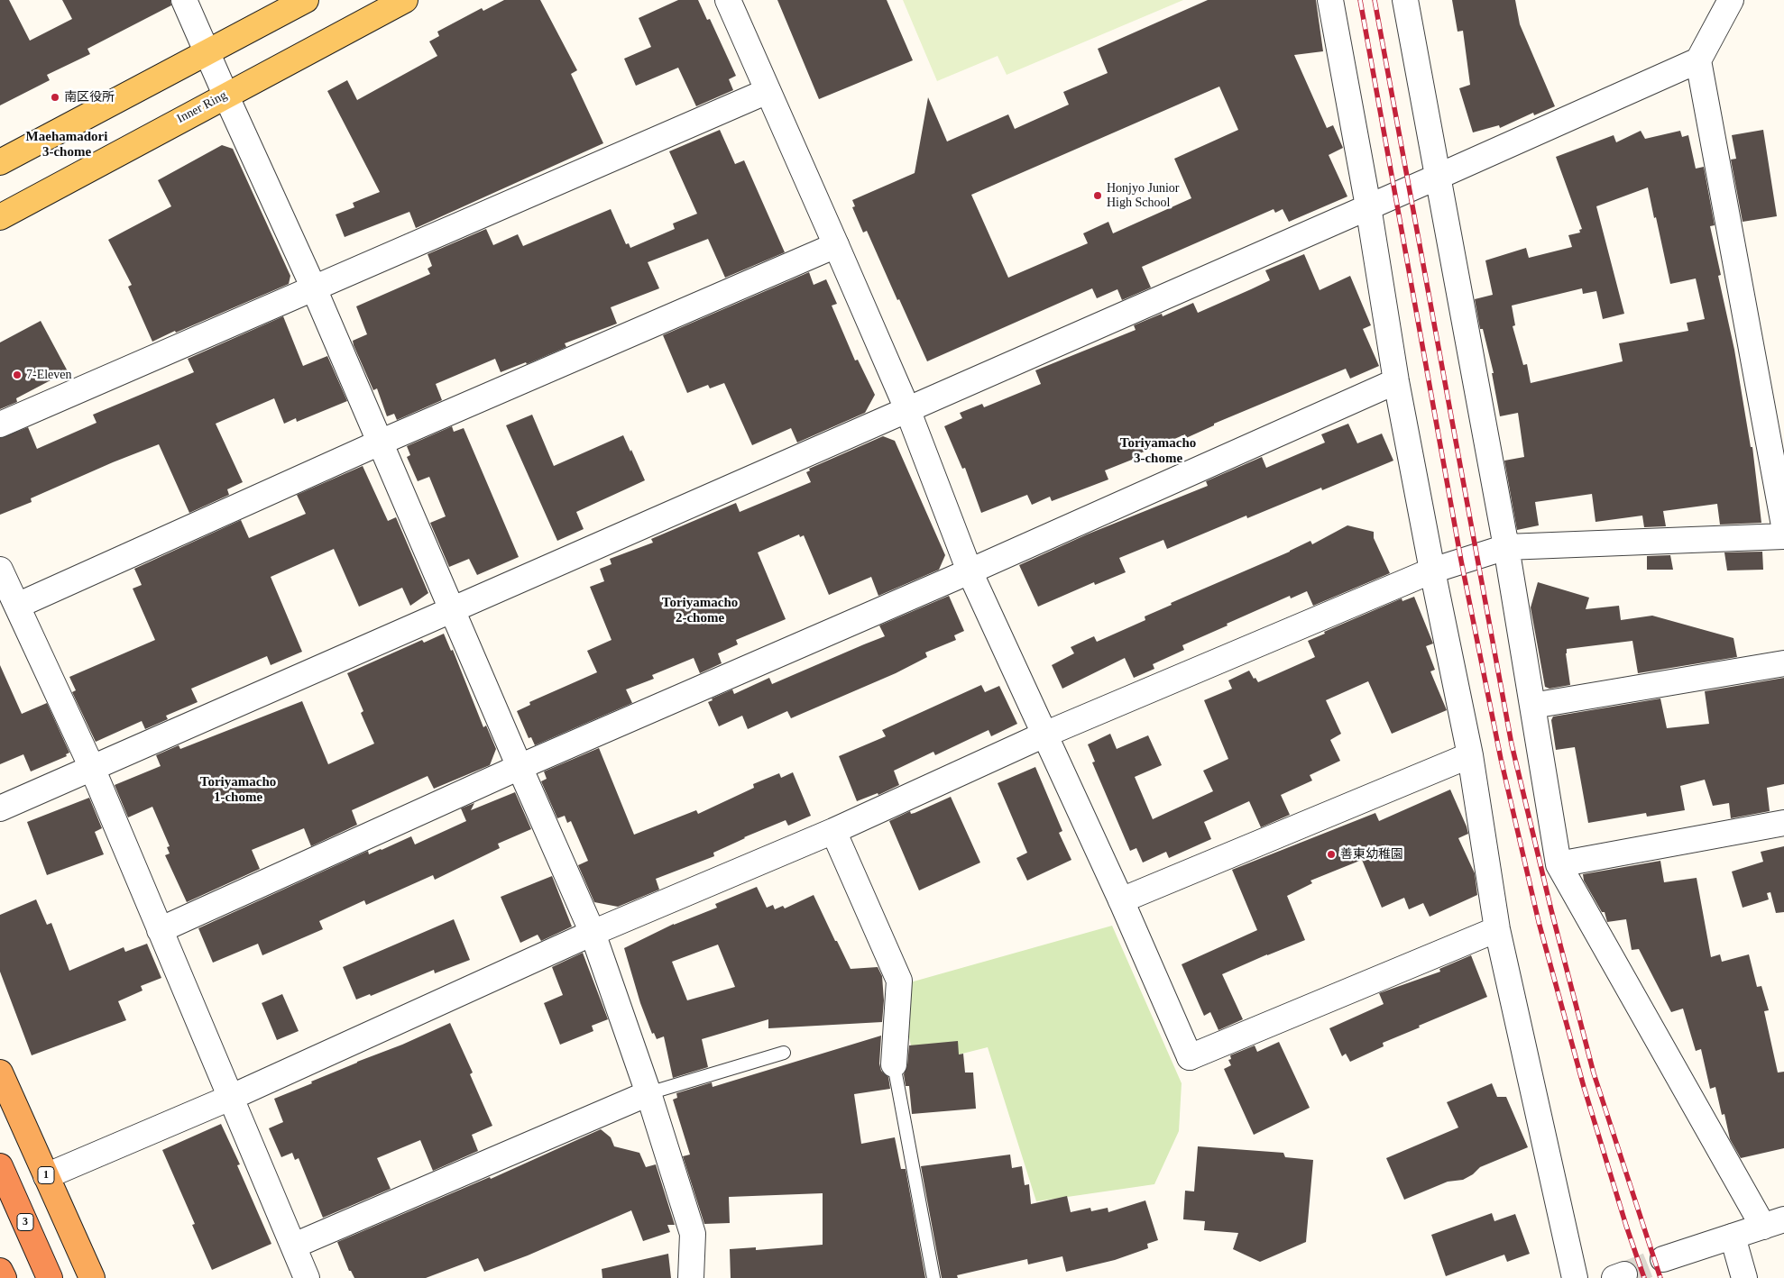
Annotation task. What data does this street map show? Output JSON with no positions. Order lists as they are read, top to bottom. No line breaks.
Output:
{"streets":{"highway":["1","3"],"main road":["Inner Ring"]},"districts":["Maehamadori 3-chome","Toriyamacho 3-chome","Toriyamacho 2-chome","Toriyamacho 1-chome"],"places":["南区役所","Honjyo Junior High School","7-Eleven","善東幼稚園"]}
